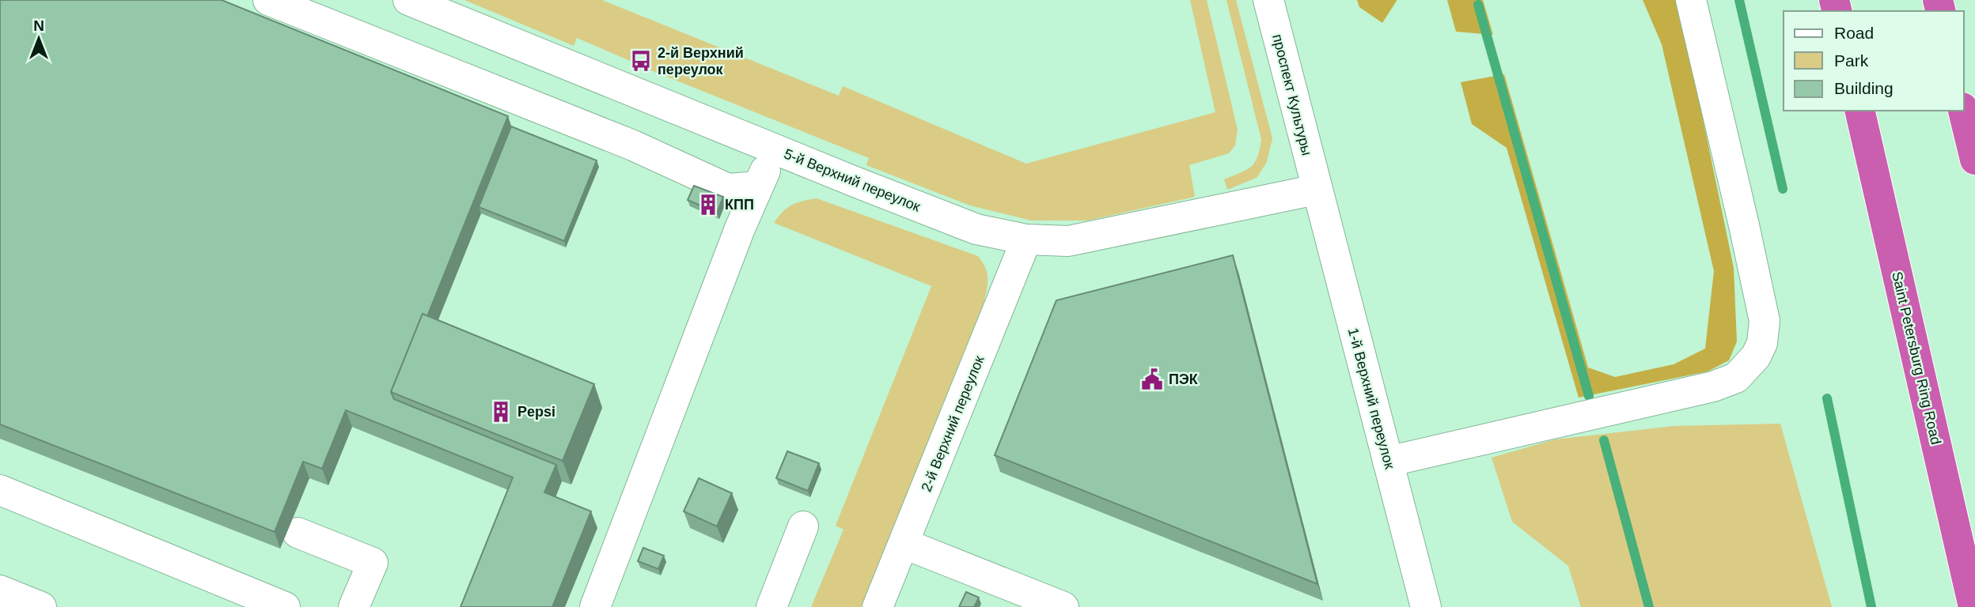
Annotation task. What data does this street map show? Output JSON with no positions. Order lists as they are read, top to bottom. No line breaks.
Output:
{"streets":{"highway":["Saint Petersburg Ring Road"],"street":["проспект Культуры","5-й Верхний переулок","1-й Верхний переулок","2-й Верхний переулок"]},"crossings":[["проспект Культуры","5-й Верхний переулок"],["проспект Культуры","1-й Верхний переулок"],["5-й Верхний переулок","1-й Верхний переулок"],["5-й Верхний переулок","2-й Верхний переулок"]],"places":{"bus stop":["2-й Верхний переулок"],"building":["КПП","Pepsi"],"public building":["ПЭК"]},"legend":["Road","Park","Building"],"north":"top"}
